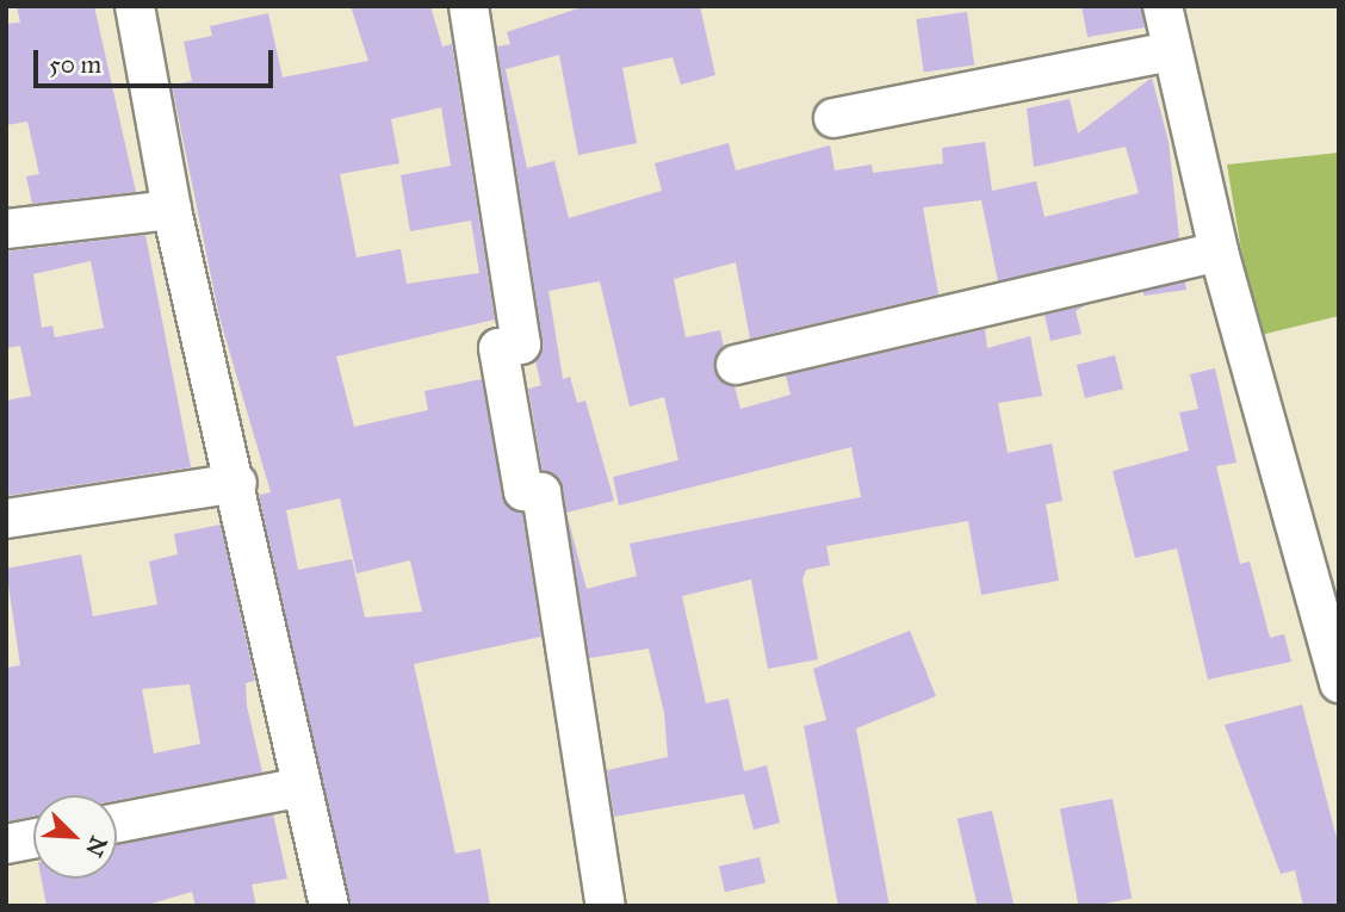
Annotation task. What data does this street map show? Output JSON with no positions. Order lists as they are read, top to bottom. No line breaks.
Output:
{"scale_bar":"50 m","north":"bottom right"}
